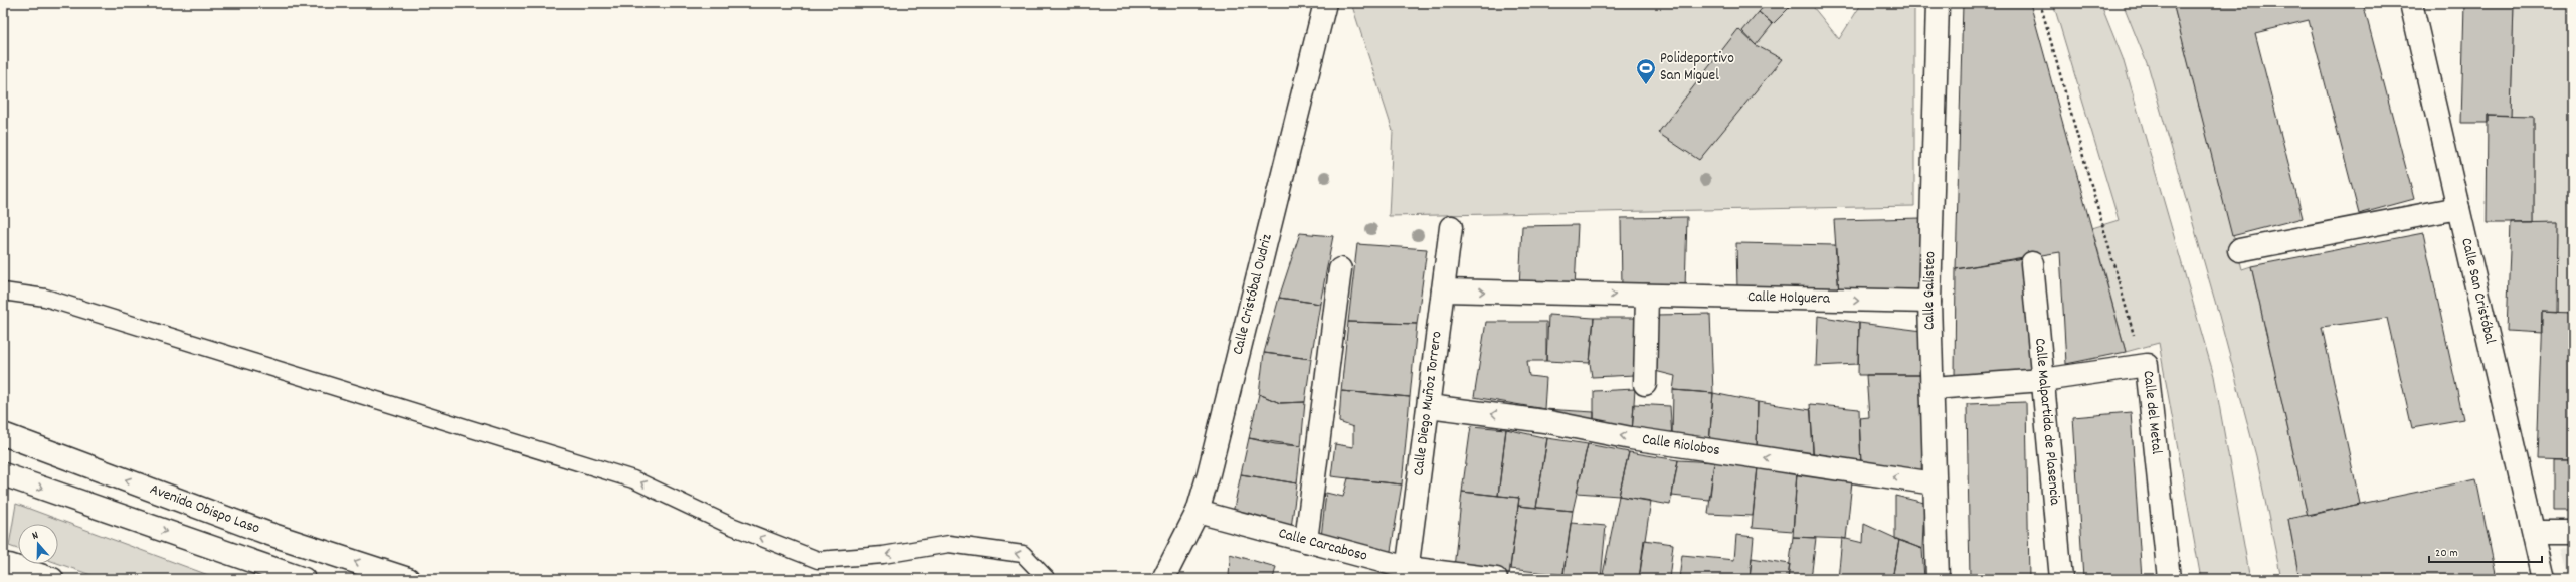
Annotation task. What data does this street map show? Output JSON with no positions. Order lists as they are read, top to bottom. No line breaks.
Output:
{"streets":{"street":["Calle San Cristóbal","Calle Galisteo","Calle Cristóbal Oudriz","Calle Holguera","Calle Diego Muñoz Torrero","Calle del Metal","Calle Malpartida de Plasencia","Calle Riolobos","Avenida Obispo Laso","Calle Carcaboso"]},"crossings":[["Calle Galisteo","Calle Holguera"],["Calle Galisteo","Calle del Metal"],["Calle Galisteo","Calle Riolobos"],["Calle Cristóbal Oudriz","Calle Carcaboso"],["Calle Holguera","Calle Diego Muñoz Torrero"],["Calle Diego Muñoz Torrero","Calle Riolobos"],["Calle Diego Muñoz Torrero","Calle Carcaboso"],["Calle del Metal","Calle Malpartida de Plasencia"]],"one_way":["Calle Holguera","Calle Riolobos"],"places":{"sports":["Polideportivo San Miguel"]},"scale_bar":"20 m","north":"top"}
